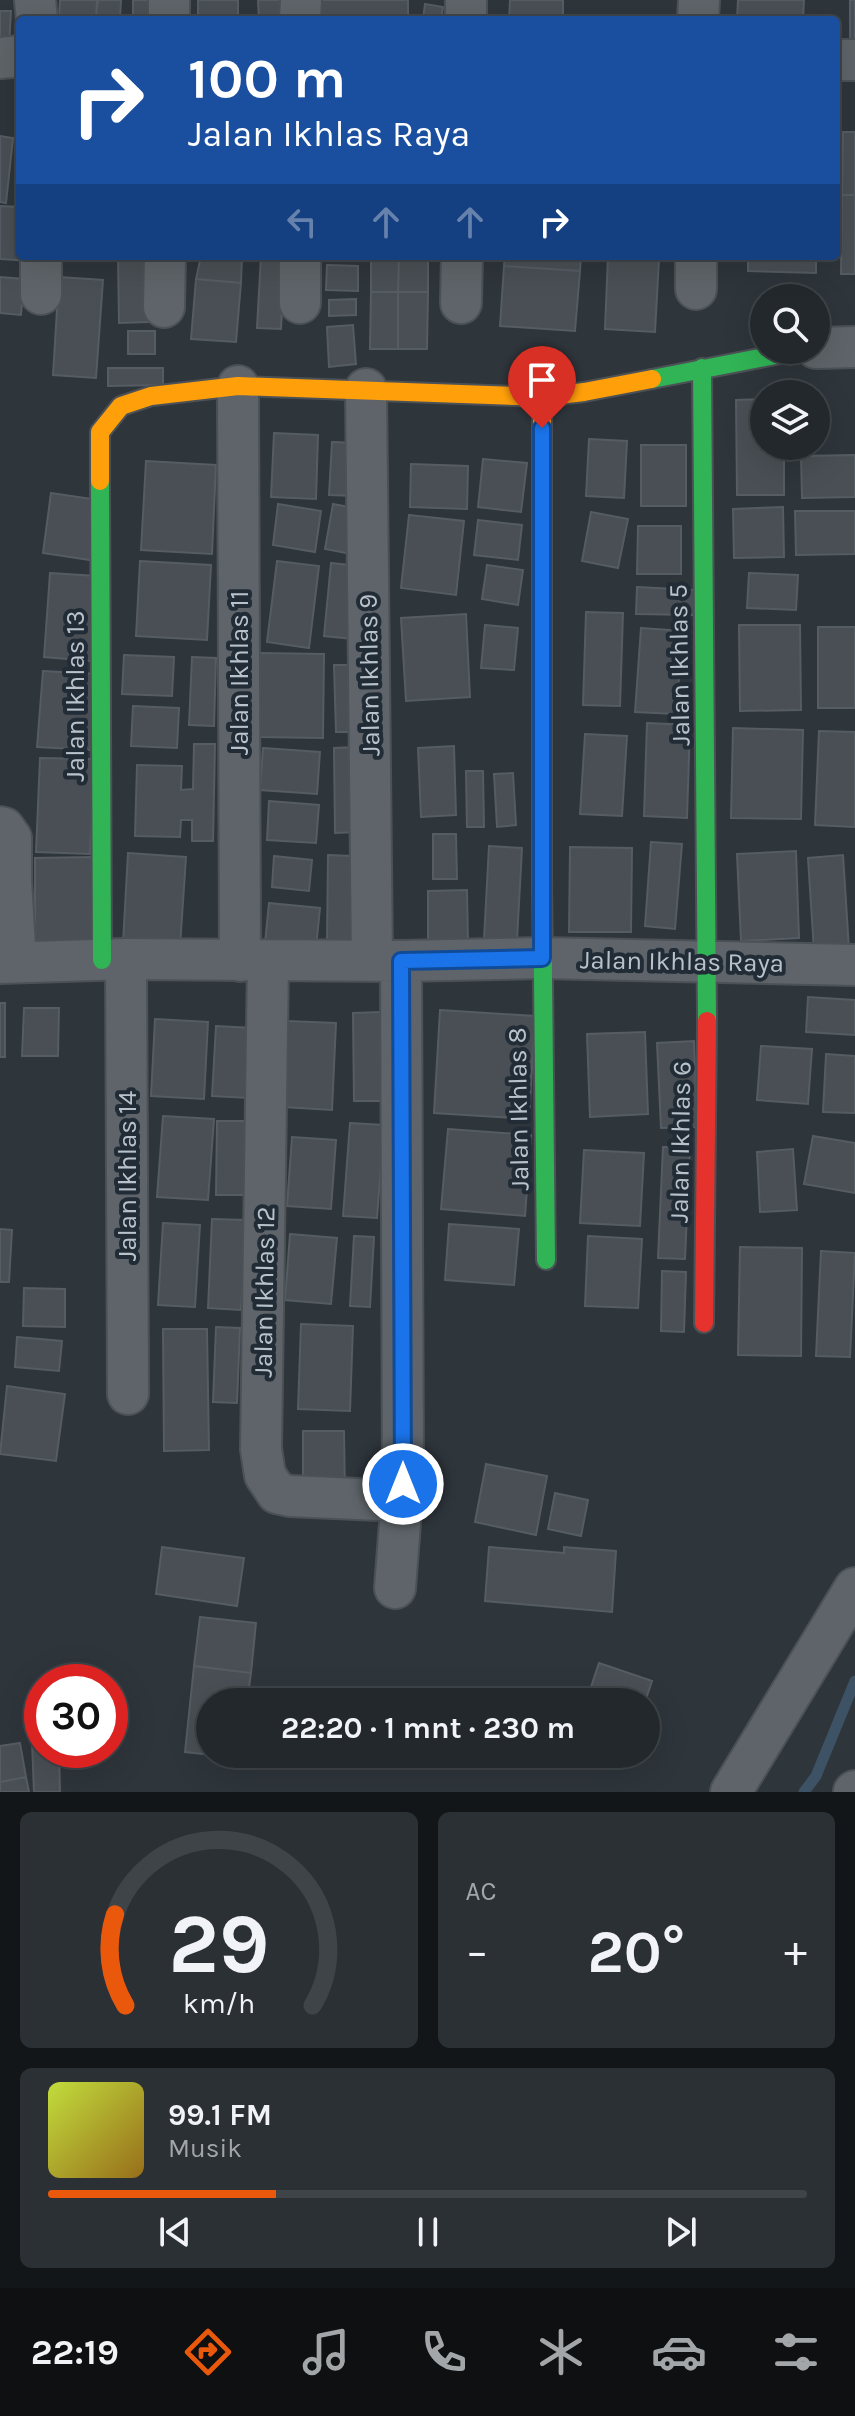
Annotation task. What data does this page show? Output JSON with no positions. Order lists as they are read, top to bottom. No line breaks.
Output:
{"streets":{"street":["Jalan Ikhlas 5","Jalan Ikhlas 11","Jalan Ikhlas 9","Jalan Ikhlas 13","Jalan Ikhlas Raya","Jalan Ikhlas 8","Jalan Ikhlas 6","Jalan Ikhlas 14","Jalan Ikhlas 12"]},"crossings":[["Jalan Ikhlas 5","Jalan Ikhlas Raya"],["Jalan Ikhlas 5","Jalan Ikhlas 6"],["Jalan Ikhlas 11","Jalan Ikhlas 13"],["Jalan Ikhlas 11","Jalan Ikhlas Raya"],["Jalan Ikhlas 11","Jalan Ikhlas 12"],["Jalan Ikhlas 9","Jalan Ikhlas Raya"],["Jalan Ikhlas 9","Jalan Ikhlas 12"],["Jalan Ikhlas 13","Jalan Ikhlas Raya"],["Jalan Ikhlas 13","Jalan Ikhlas 14"],["Jalan Ikhlas Raya","Jalan Ikhlas 8"],["Jalan Ikhlas Raya","Jalan Ikhlas 6"],["Jalan Ikhlas Raya","Jalan Ikhlas 14"],["Jalan Ikhlas Raya","Jalan Ikhlas 12"]],"page":{"turn":["100 m","Jalan Ikhlas Raya"],"limit":"30","trip":"22:20 · 1 mnt · 230 m","tile":"AC","heat":["−","20°","+"],"song":["99.1 FM","Musik"],"tabs":"22:19","gauge":["29","km/h"]}}
